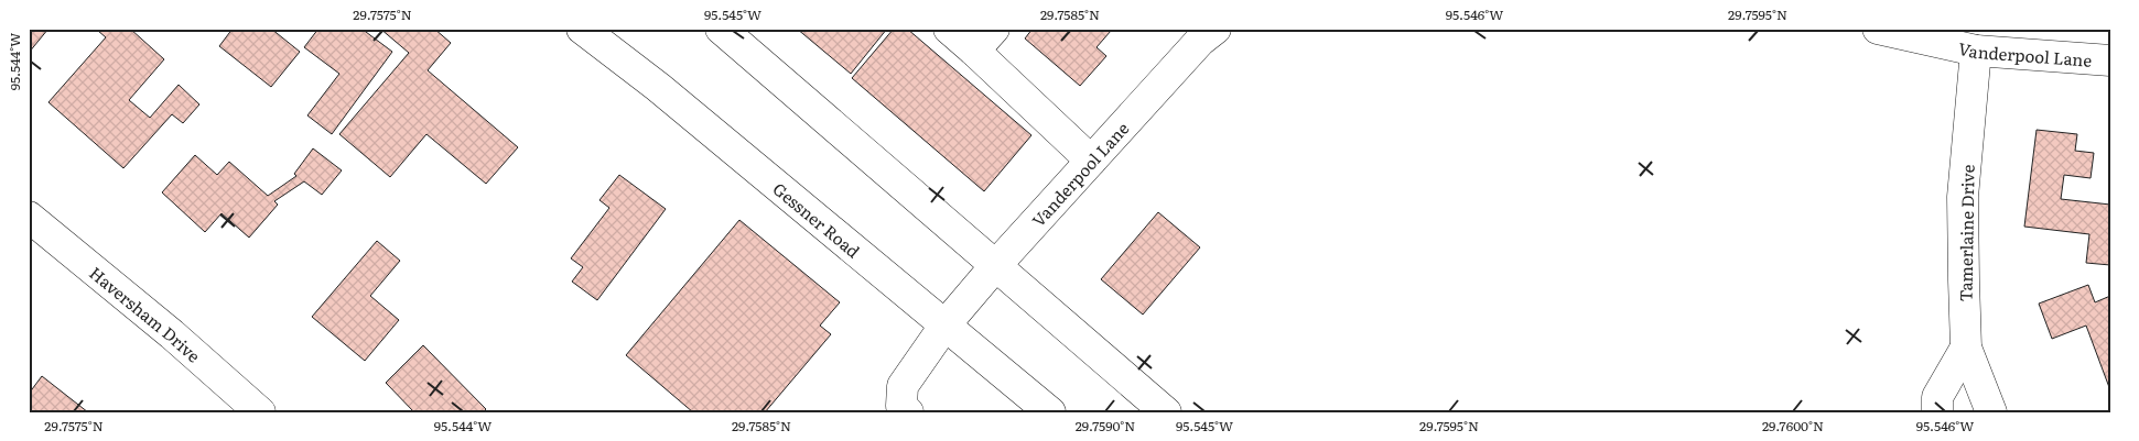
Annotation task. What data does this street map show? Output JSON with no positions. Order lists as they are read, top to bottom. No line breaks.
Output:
{"streets":{"street":["Vanderpool Lane","Gessner Road","Tamerlaine Drive","Haversham Drive"]},"crossings":[["Vanderpool Lane","Gessner Road"],["Vanderpool Lane","Tamerlaine Drive"]],"coordinates":["29.7575°N","95.545°W","29.7585°N","95.546°W","29.7595°N","95.544°W","29.7590°N","29.7600°N"]}
